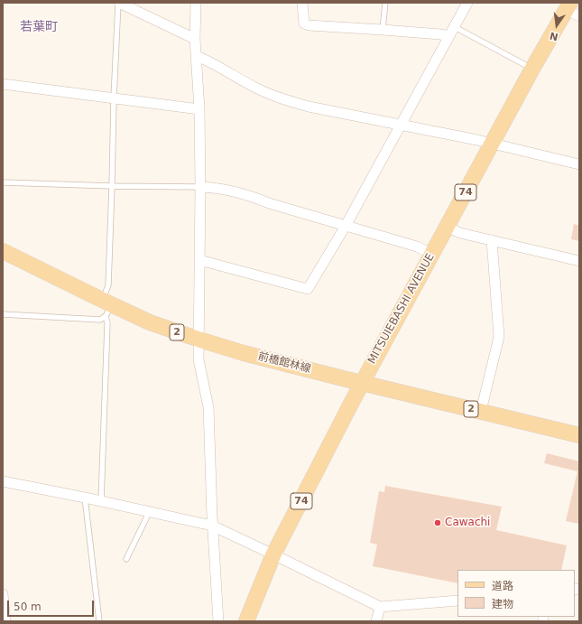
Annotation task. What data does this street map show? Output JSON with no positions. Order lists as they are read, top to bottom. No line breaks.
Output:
{"streets":{"main road":["74","MITSUIEBASHI AVENUE","2","前橋館林線"]},"crossings":[["MITSUIEBASHI AVENUE","前橋館林線"]],"districts":["若葉町"],"places":["Cawachi"],"legend":["道路","建物"],"scale_bar":"50 m","north":"bottom"}
